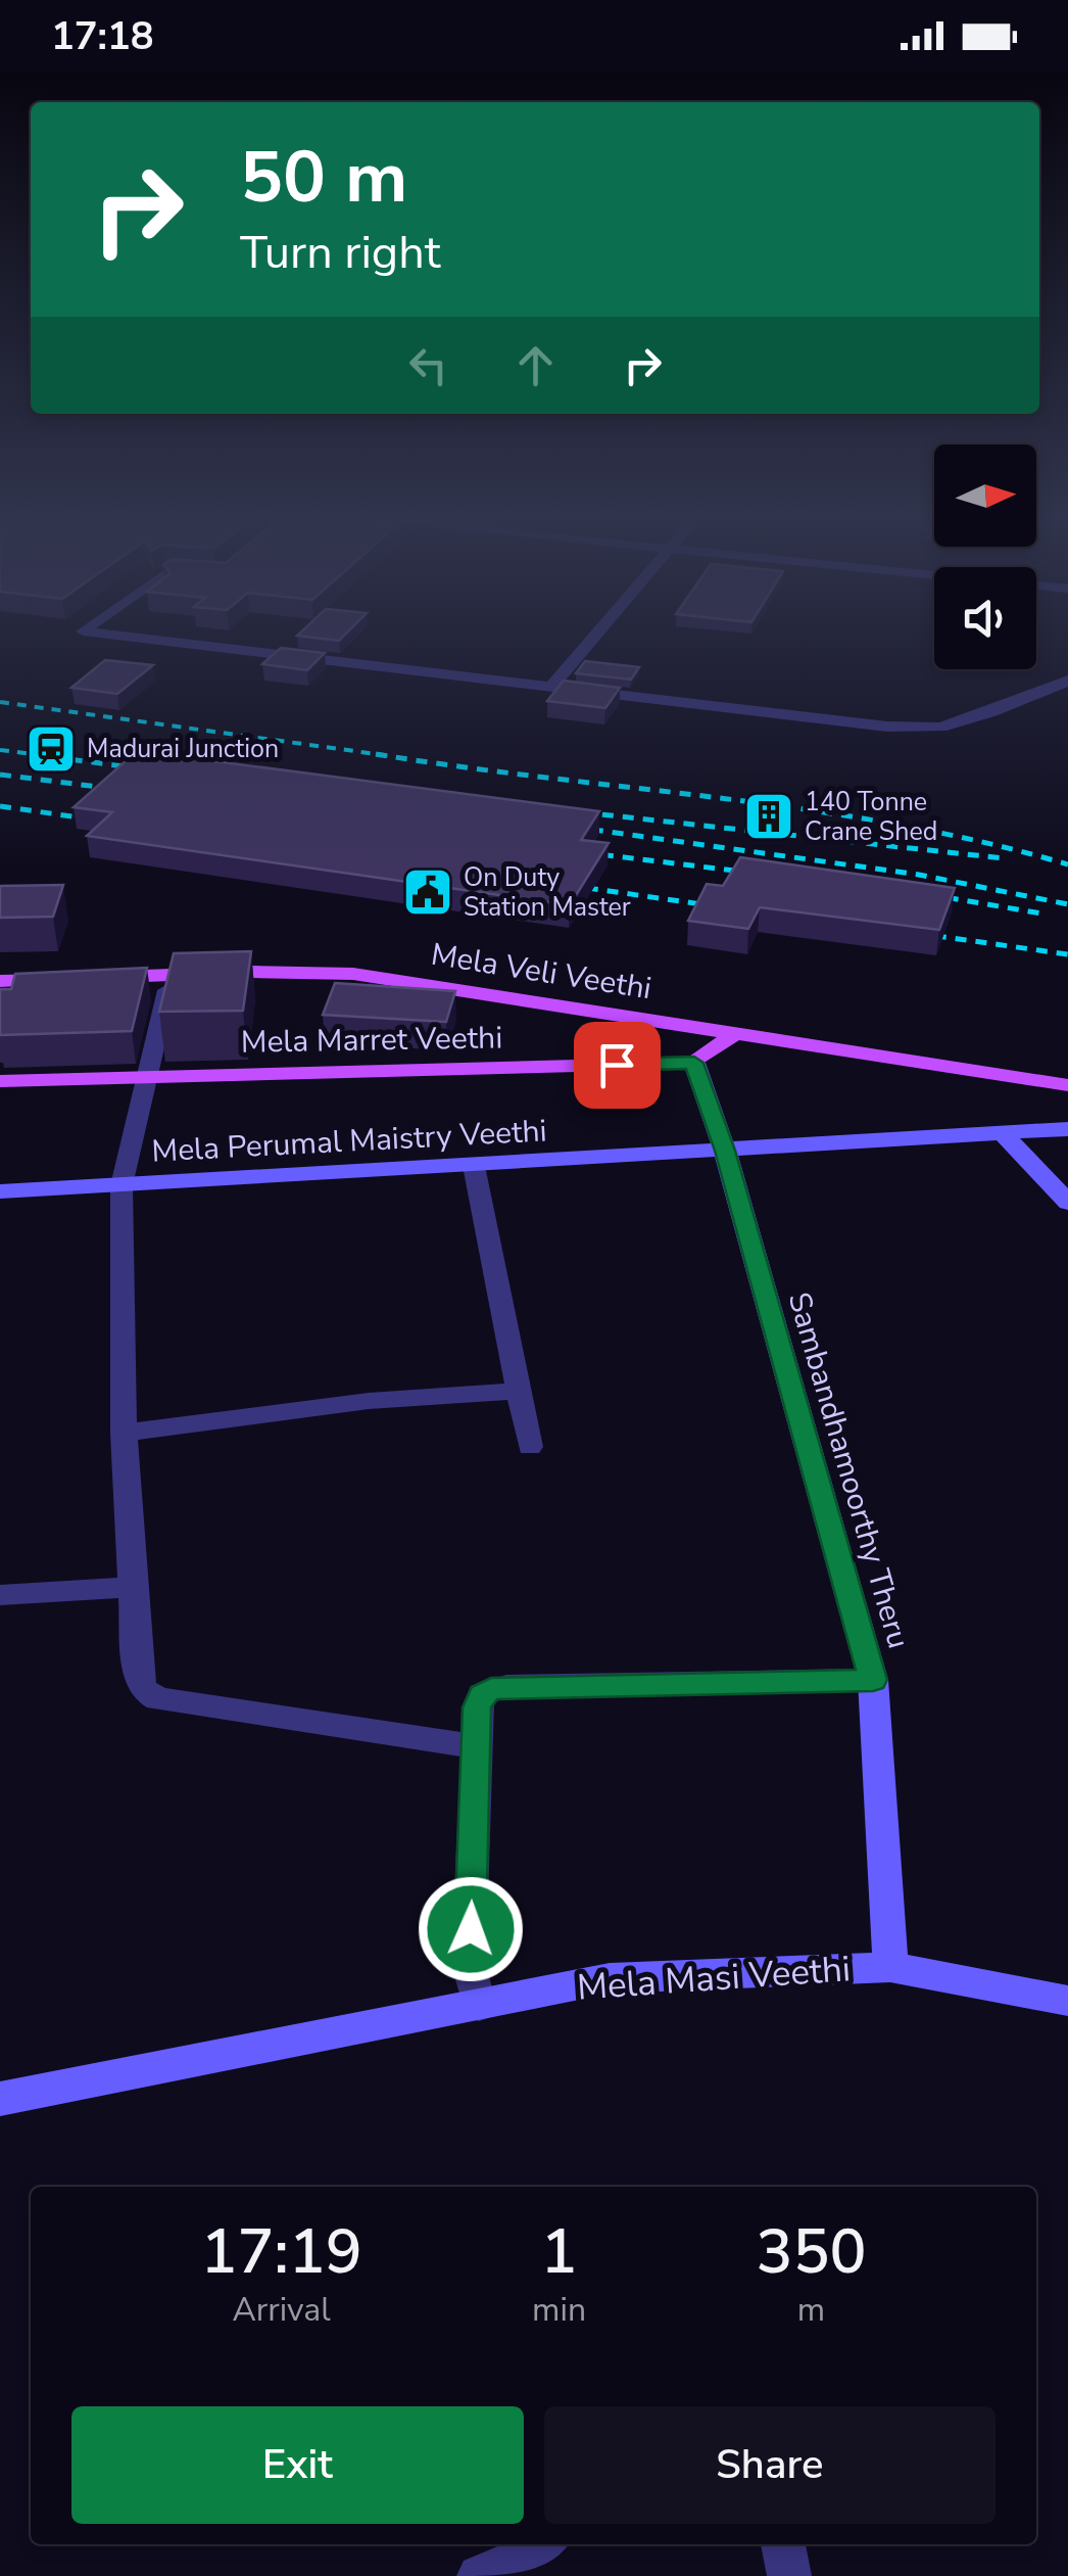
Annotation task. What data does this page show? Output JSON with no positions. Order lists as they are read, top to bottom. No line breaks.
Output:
{"streets":{"main road":["Mela Veli Veethi","Mela Marret Veethi"],"street":["Mela Perumal Maistry Veethi","Sambandhamoorthy Theru","Mela Masi Veethi"]},"crossings":[["Mela Marret Veethi","Sambandhamoorthy Theru"],["Mela Perumal Maistry Veethi","Sambandhamoorthy Theru"],["Sambandhamoorthy Theru","Mela Masi Veethi"]],"places":{"station":["Madurai Junction"],"building":["140 Tonne Crane Shed"],"public building":["On Duty Station Master"]},"north":"right","page":{"status":"17:18","turn":["50 m","Turn right"],"eta":["17:19","Arrival","1","min","350","m"],"buttons":["Exit","Share"]}}
